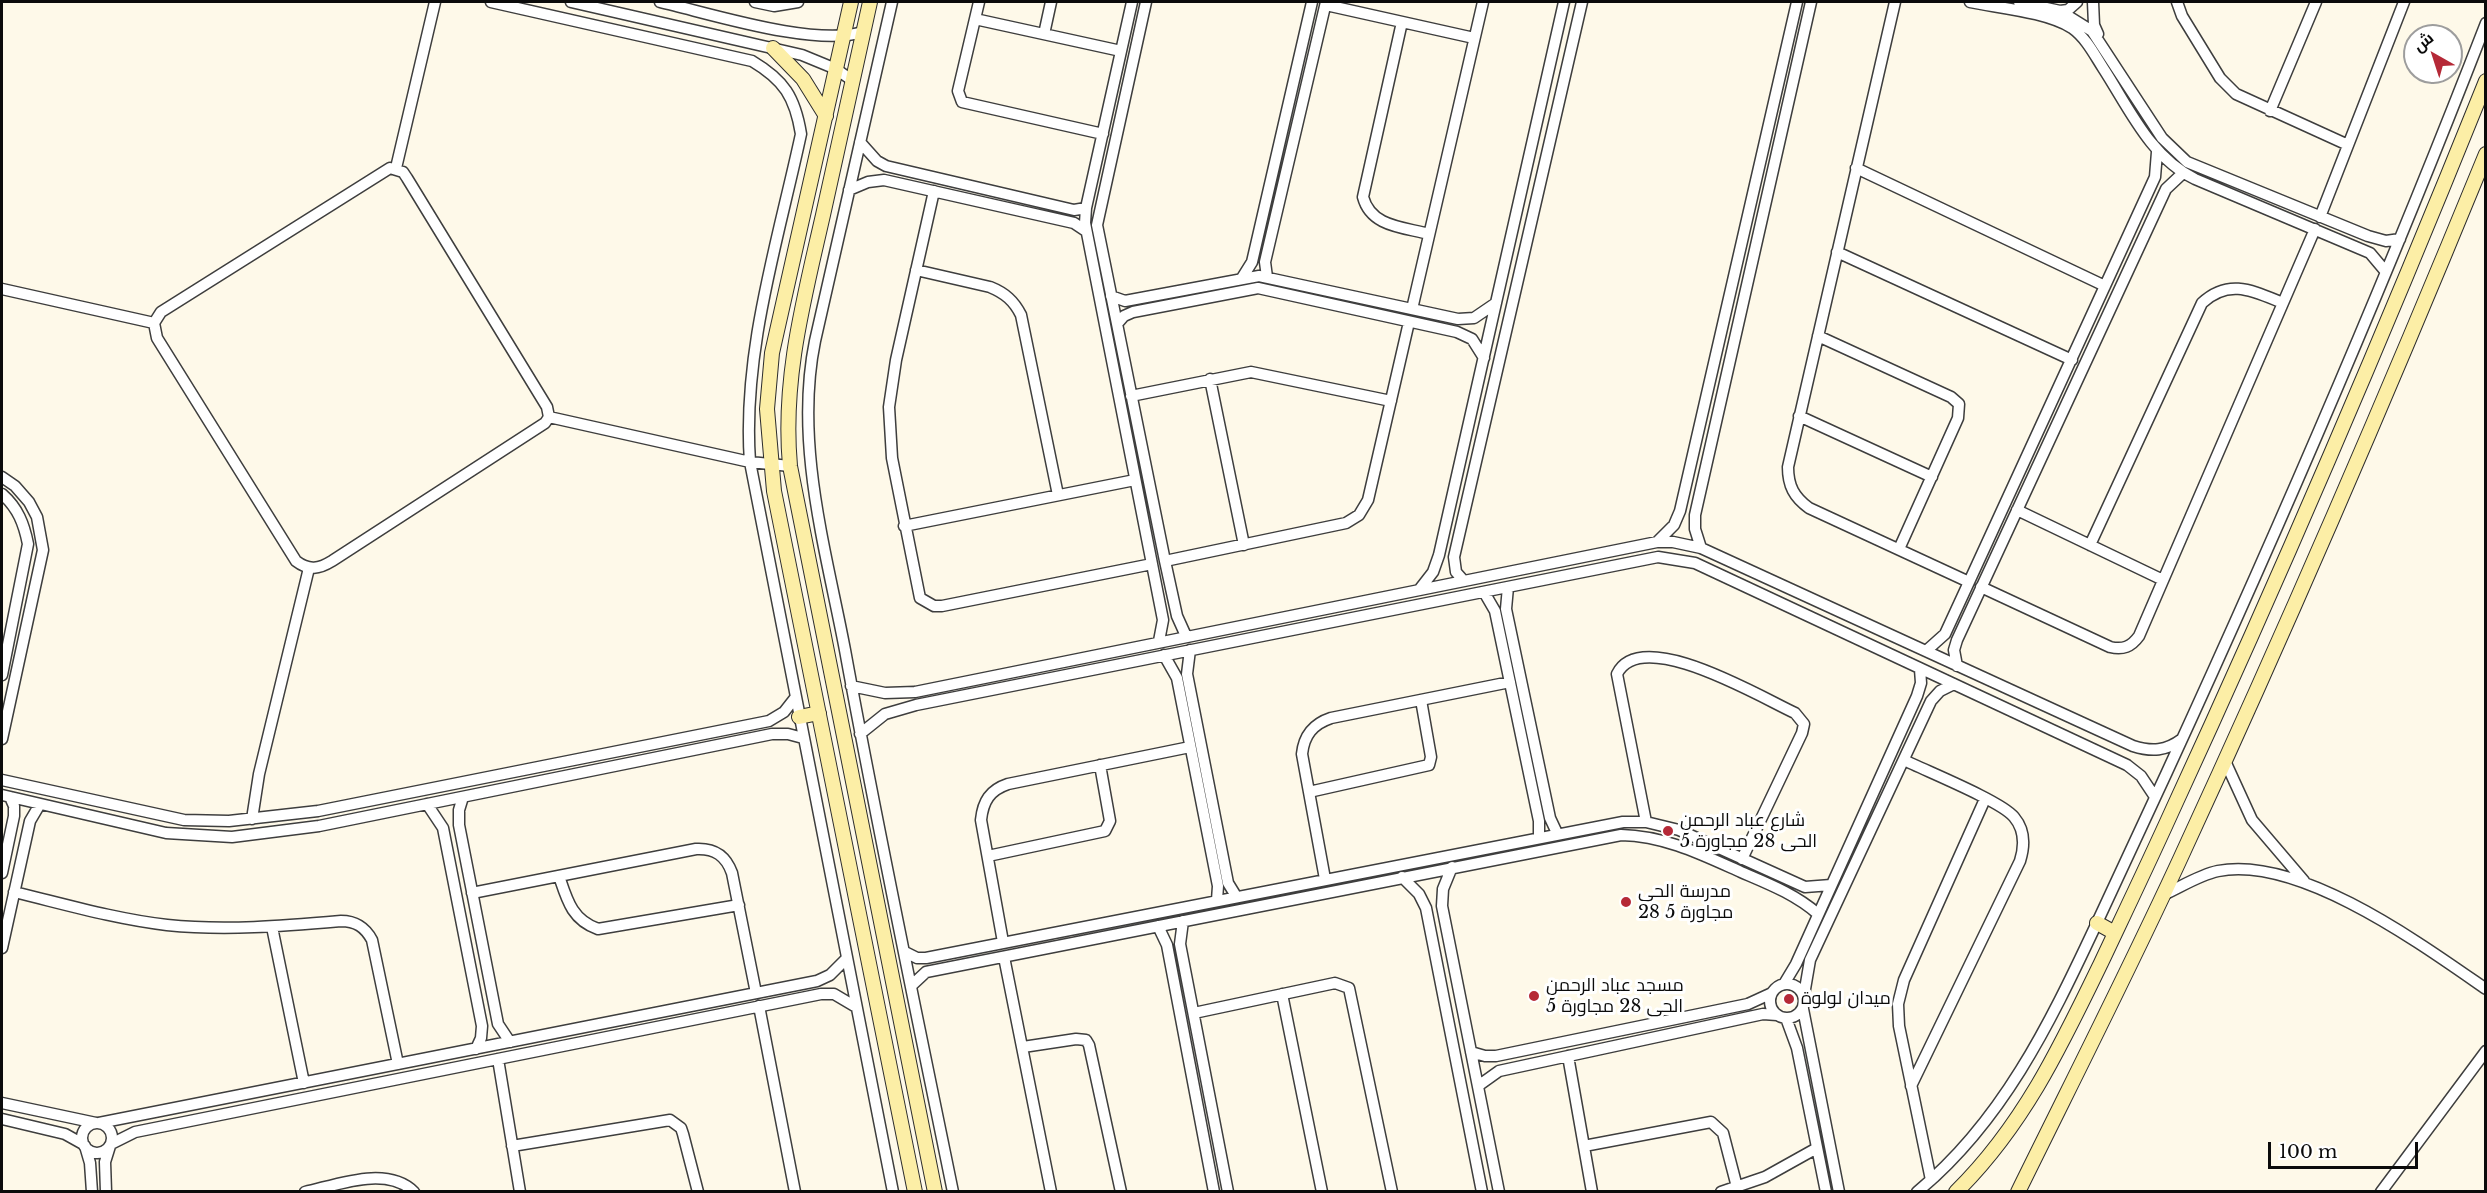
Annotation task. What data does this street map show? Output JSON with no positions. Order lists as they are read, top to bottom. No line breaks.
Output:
{"places":["شارع عباد الرحمن الحى 28 مجاورة 5","مدرسة الحى 28 مجاورة 5","مسجد عباد الرحمن الحى 28 مجاورة 5","ميدان لولوة"],"scale_bar":"100 m","north":"top left"}
